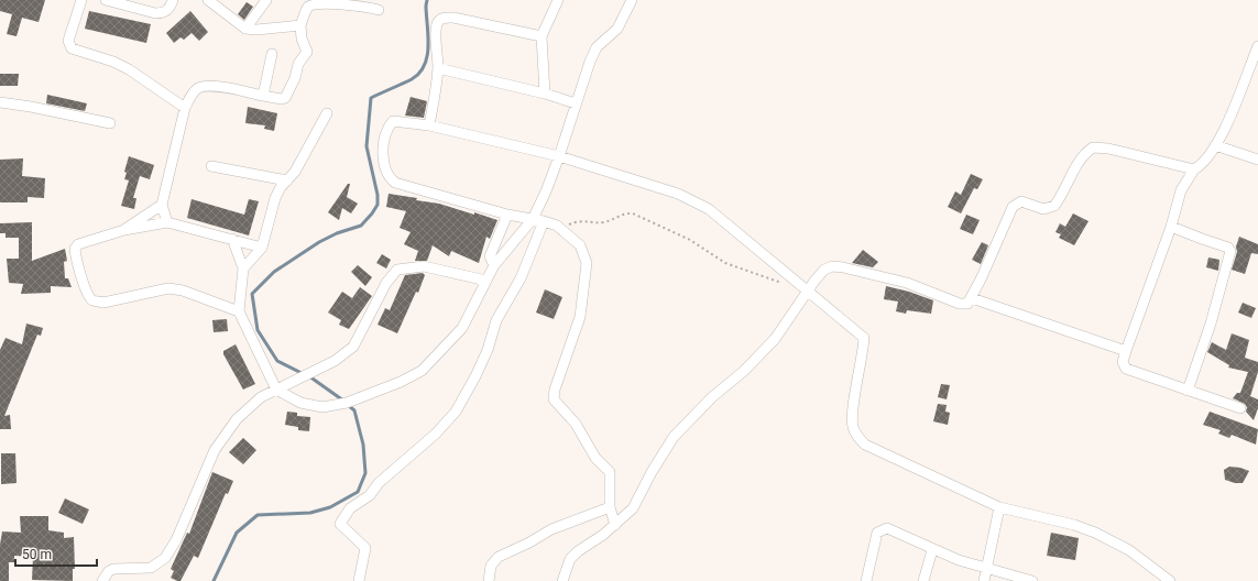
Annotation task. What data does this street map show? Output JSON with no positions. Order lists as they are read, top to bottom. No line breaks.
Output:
{"scale_bar":"50 m"}
